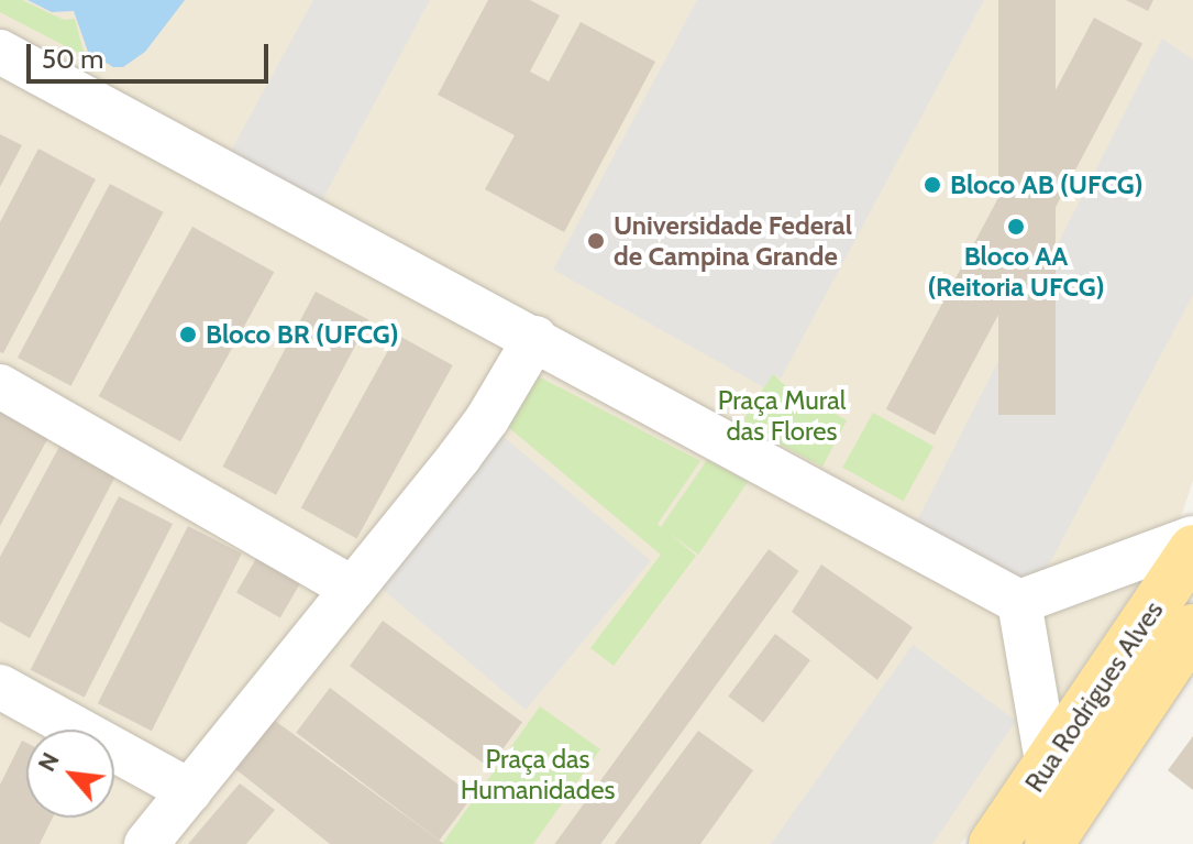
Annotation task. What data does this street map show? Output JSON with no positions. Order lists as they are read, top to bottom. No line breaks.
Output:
{"streets":{"main road":["Rua Rodrigues Alves"]},"parks":["Praça Mural das Flores","Praça das Humanidades"],"places":["Bloco AB (UFCG)","Bloco AA (Reitoria UFCG)","Universidade Federal de Campina Grande","Bloco BR (UFCG)"],"scale_bar":"50 m","north":"top left"}
